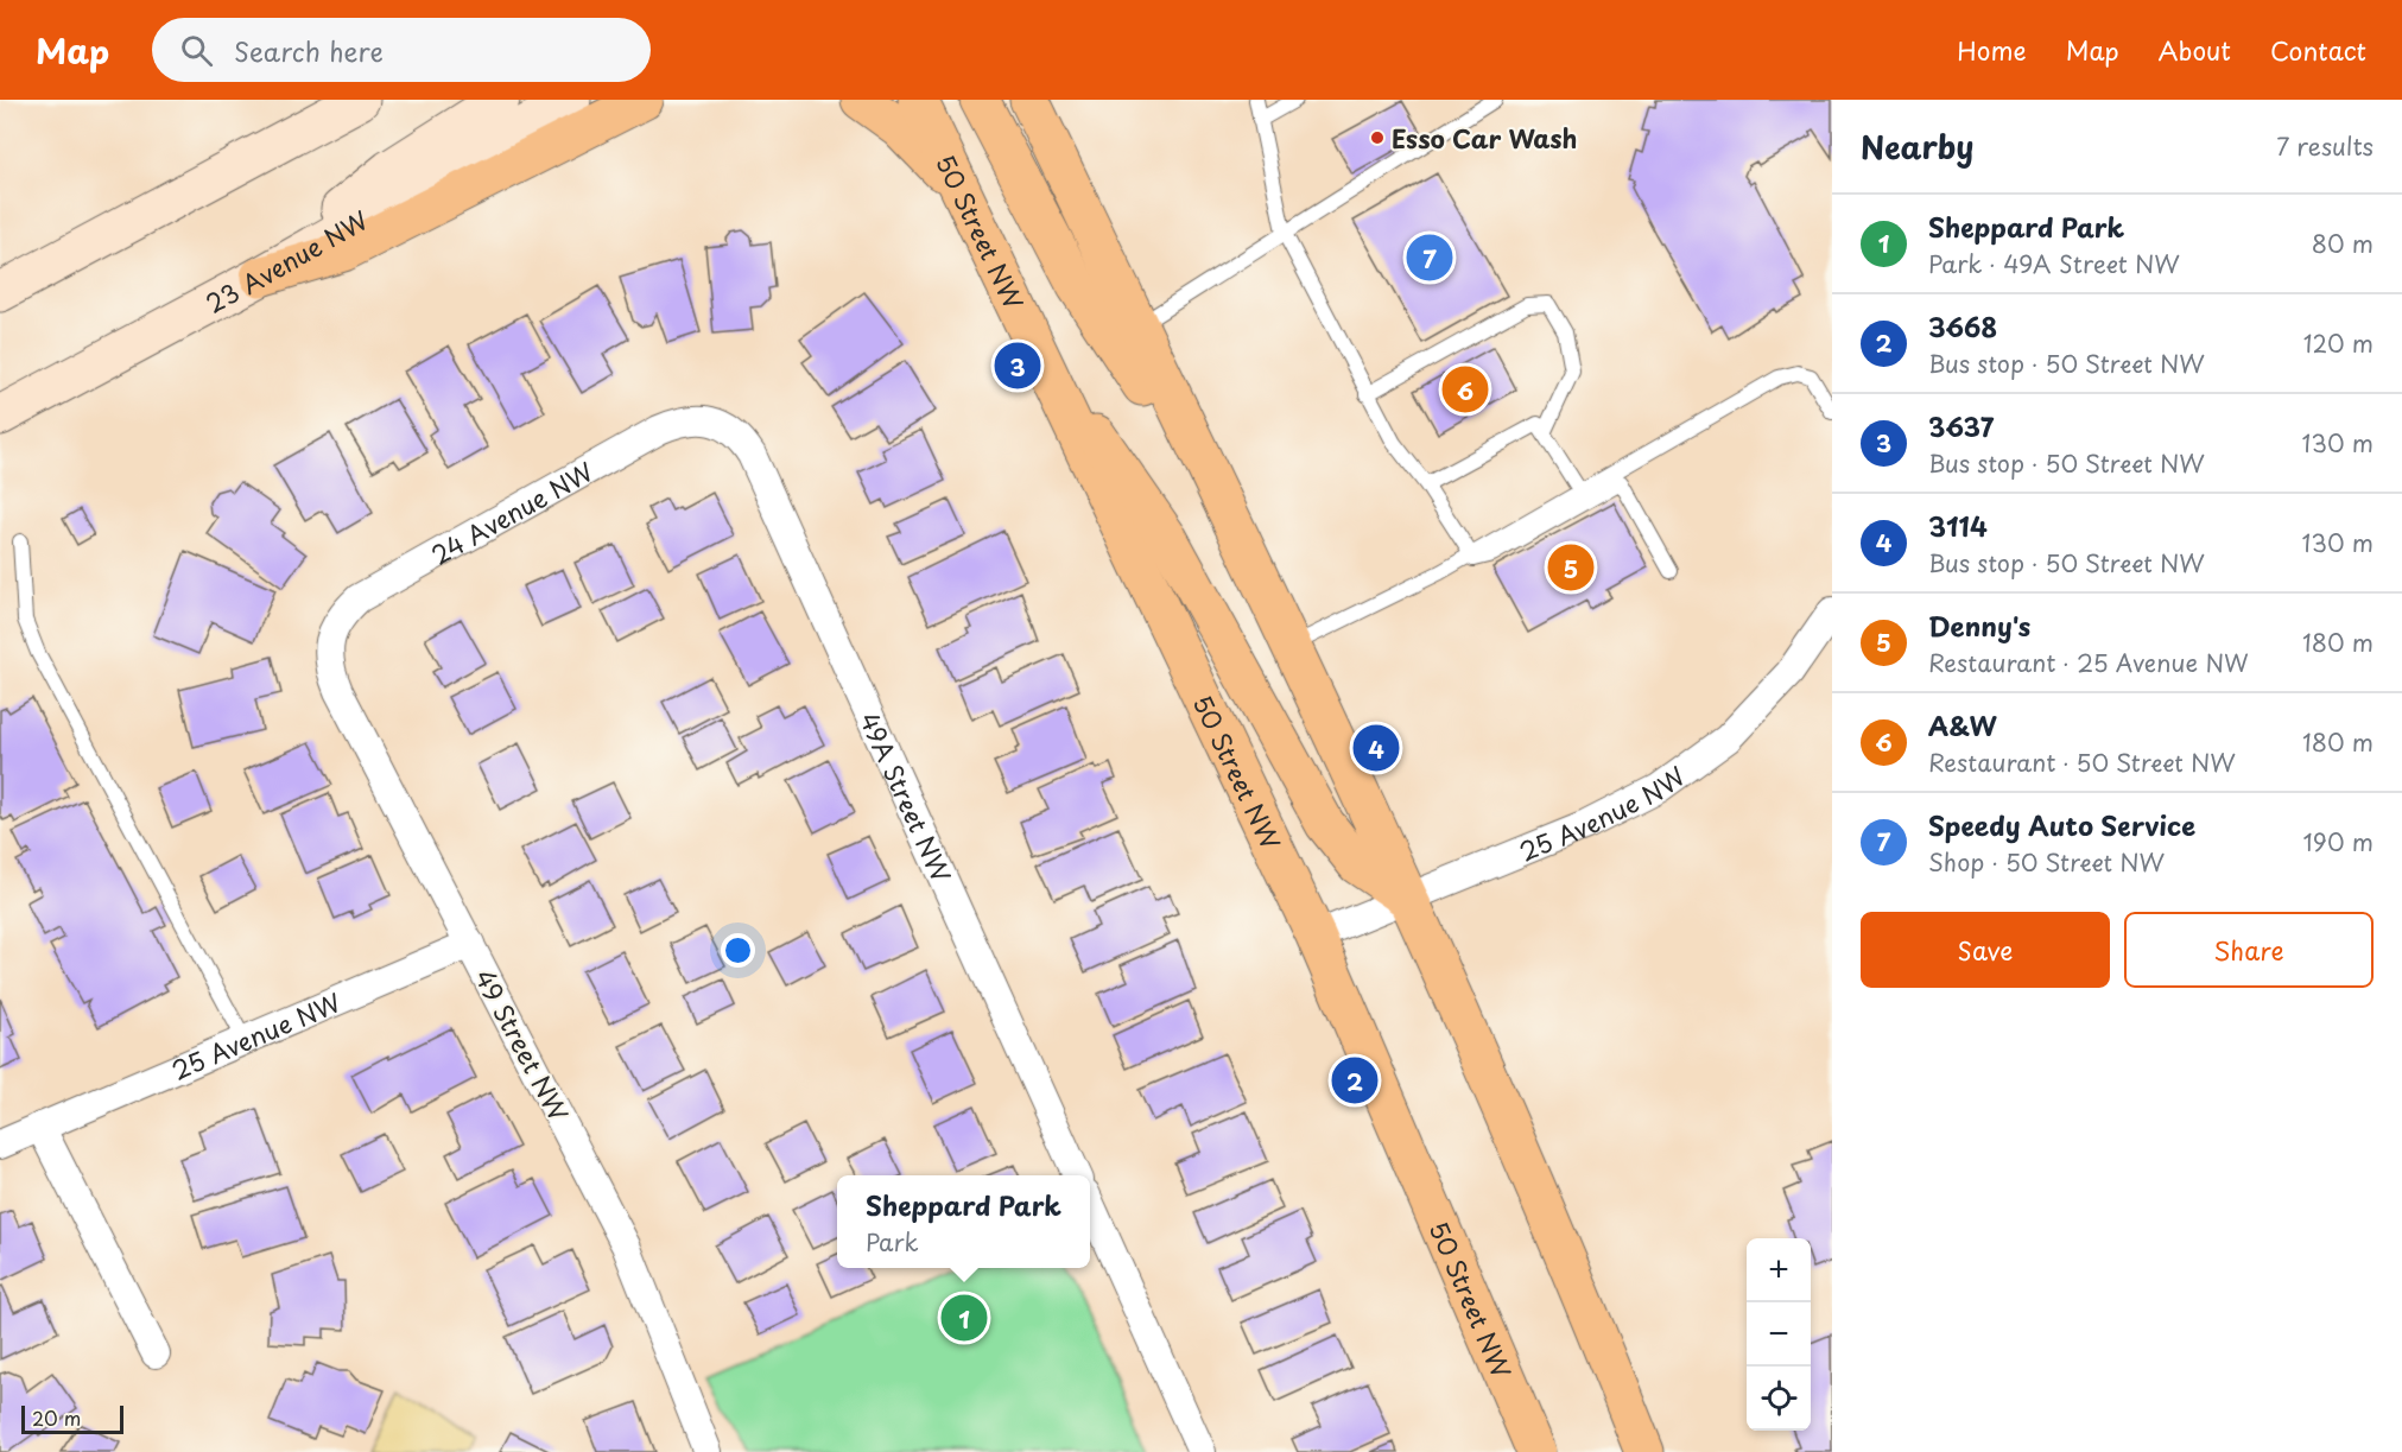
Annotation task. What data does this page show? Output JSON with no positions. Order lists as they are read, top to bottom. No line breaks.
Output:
{"streets":{"main road":["50 Street NW","23 Avenue NW"],"street":["24 Avenue NW","49A Street NW","25 Avenue NW","49 Street NW"]},"crossings":[["50 Street NW","25 Avenue NW"],["24 Avenue NW","49A Street NW"],["24 Avenue NW","49 Street NW"],["25 Avenue NW","49 Street NW"]],"places":["Esso Car Wash"],"scale_bar":"20 m","page":{"header":"Map","search":"Search here","nav":["Home","Map","About","Contact"],"heading":["Nearby","7 results"],"list":[{"mark":"1","name":"Sheppard Park","note":"Park · 49A Street NW","value":"80 m"},{"mark":"2","name":"3668","note":"Bus stop · 50 Street NW","value":"120 m"},{"mark":"3","name":"3637","note":"Bus stop · 50 Street NW","value":"130 m"},{"mark":"4","name":"3114","note":"Bus stop · 50 Street NW","value":"130 m"},{"mark":"5","name":"Denny's","note":"Restaurant · 25 Avenue NW","value":"180 m"},{"mark":"6","name":"A&W","note":"Restaurant · 50 Street NW","value":"180 m"},{"mark":"7","name":"Speedy Auto Service","note":"Shop · 50 Street NW","value":"190 m"}],"pins":["7","3","6","5","4","2","1"],"buttons":["Save","Share"],"popup":["Sheppard Park","Park"],"map_buttons":["+","−"],"scale":"20 m"}}
